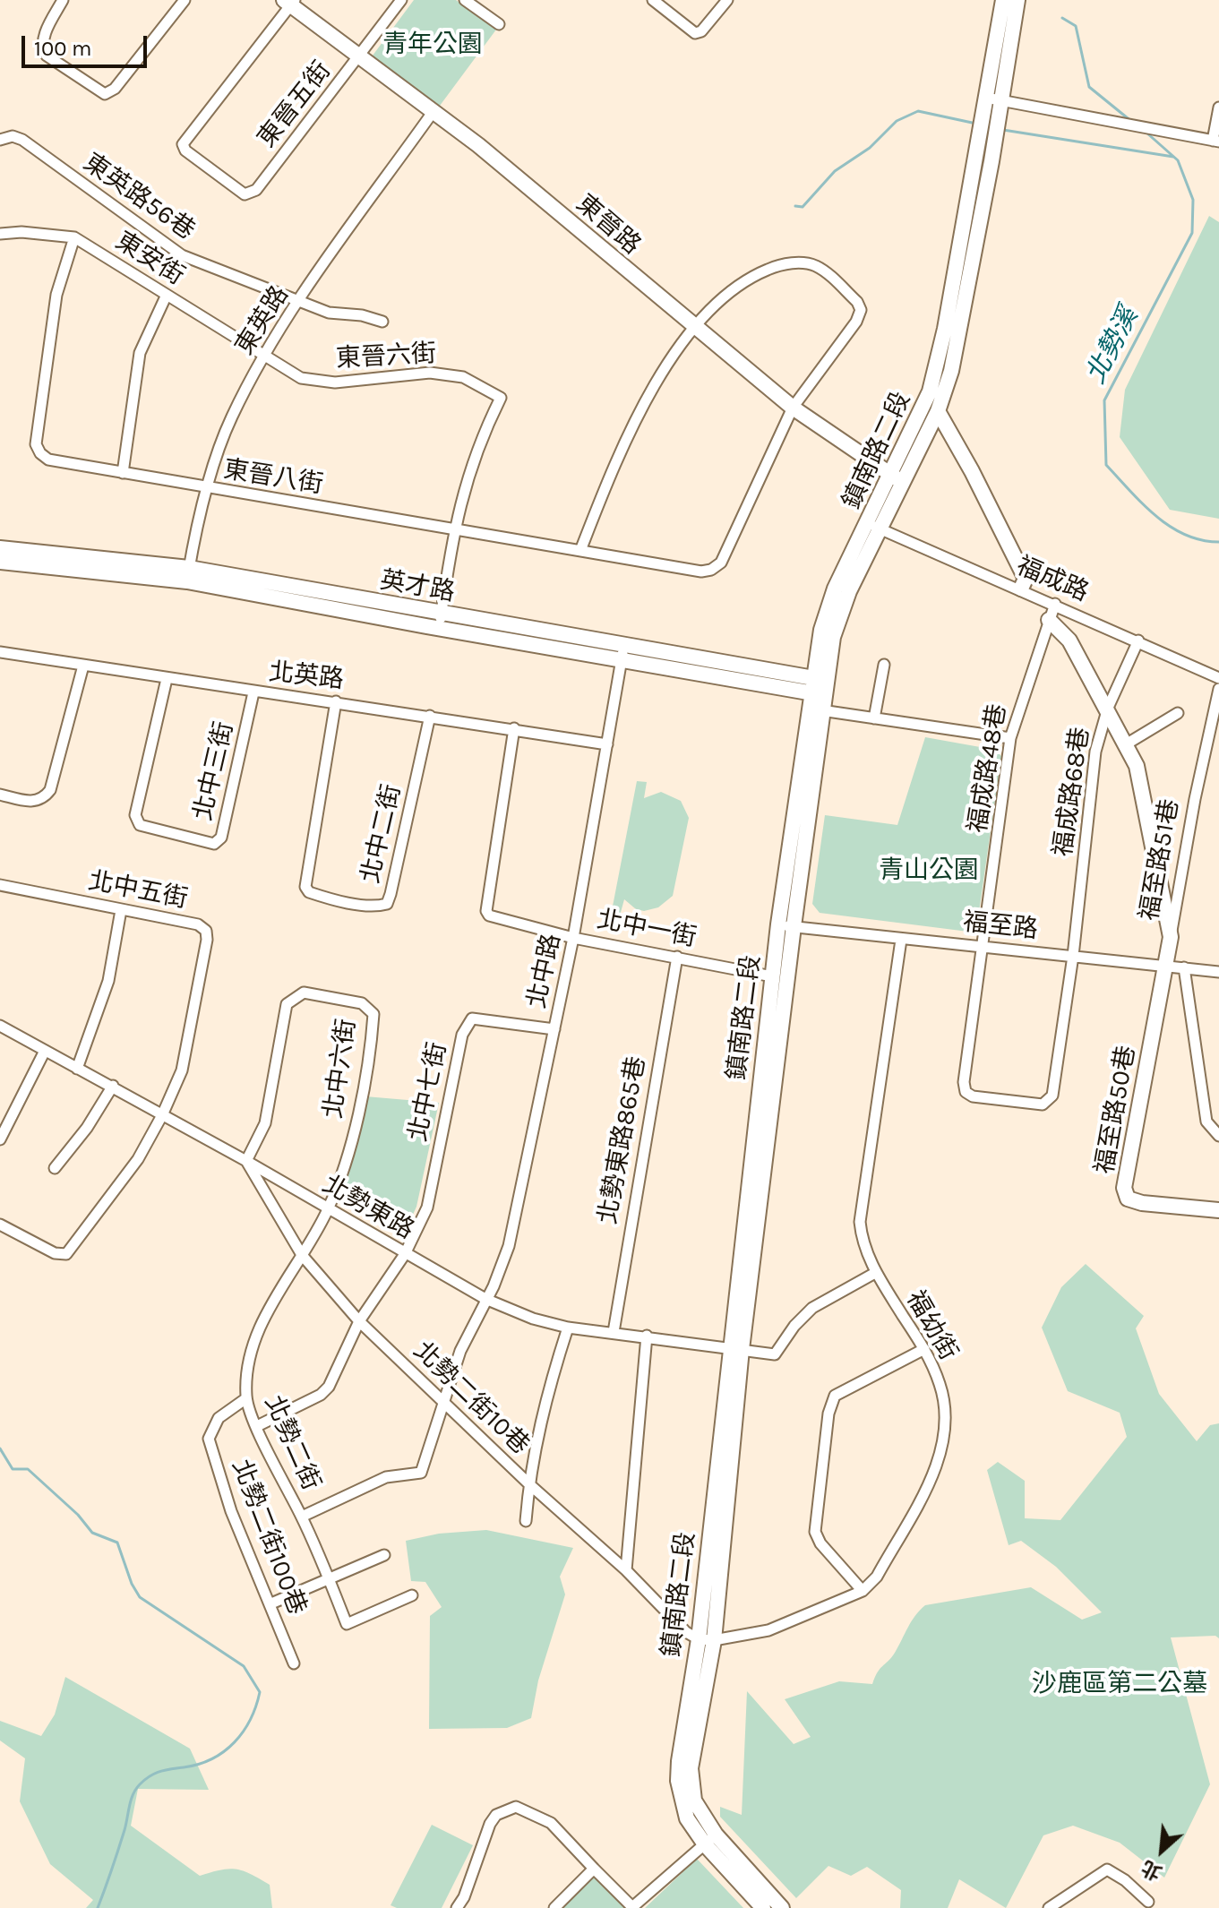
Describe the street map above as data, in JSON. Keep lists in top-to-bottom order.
{
  "streets": {
    "street": [
      "東晉五街",
      "東英路56巷",
      "東晉路",
      "東安街",
      "東英路",
      "東晉六街",
      "鎮南路二段",
      "東晉八街",
      "福成路",
      "英才路",
      "北英路",
      "福成路48巷",
      "北中三街",
      "福成路68巷",
      "北中二街",
      "福至路51巷",
      "北中五街",
      "福至路",
      "北中一街",
      "北中路",
      "北中六街",
      "北中七街",
      "福至路50巷",
      "北勢東路865巷",
      "北勢東路",
      "福幼街",
      "北勢二街10巷",
      "北勢二街",
      "北勢二街100巷"
    ]
  },
  "crossings": [
    ["東晉五街", "東晉路"],
    ["東英路56巷", "東英路"],
    ["東晉路", "東英路"],
    ["東晉路", "鎮南路二段"],
    ["東晉路", "東晉八街"],
    ["東安街", "東英路"],
    ["東安街", "東晉六街"],
    ["東安街", "東晉八街"],
    ["東英路", "東晉六街"],
    ["東英路", "東晉八街"],
    ["東英路", "英才路"],
    ["東晉六街", "東晉八街"],
    ["鎮南路二段", "福成路"],
    ["鎮南路二段", "英才路"],
    ["鎮南路二段", "福至路"],
    ["鎮南路二段", "北中一街"],
    ["鎮南路二段", "北勢東路"],
    ["鎮南路二段", "福幼街"],
    ["鎮南路二段", "北勢二街10巷"],
    ["福成路", "福成路48巷"],
    ["福成路", "福成路68巷"],
    ["英才路", "北中路"],
    ["北英路", "北中三街"],
    ["北英路", "北中二街"],
    ["北英路", "北中一街"],
    ["北英路", "北中路"],
    ["福成路48巷", "福成路68巷"],
    ["福成路48巷", "福至路51巷"],
    ["福成路48巷", "福至路"],
    ["福成路68巷", "福至路51巷"],
    ["福成路68巷", "福至路"],
    ["福至路51巷", "福至路50巷"],
    ["北中五街", "北勢東路"],
    ["福至路", "福至路50巷"],
    ["福至路", "福幼街"],
    ["北中一街", "北中路"],
    ["北中一街", "北勢東路865巷"],
    ["北中路", "北中七街"],
    ["北中路", "北勢東路"],
    ["北中路", "北勢二街10巷"],
    ["北中路", "北勢二街"],
    ["北中六街", "北勢東路"],
    ["北中六街", "北勢二街10巷"],
    ["北中六街", "北勢二街"],
    ["北中七街", "北勢東路"],
    ["北勢東路865巷", "北勢東路"],
    ["北勢東路", "福幼街"],
    ["北勢東路", "北勢二街10巷"],
    ["北勢東路", "北勢二街"],
    ["福幼街", "北勢二街10巷"],
    ["北勢二街10巷", "北勢二街"],
    ["北勢二街", "北勢二街100巷"]
  ],
  "water": ["北勢溪"],
  "parks": ["青年公園", "青山公園", "沙鹿區第二公墓"],
  "scale_bar": "100 m",
  "north": "bottom left"
}
